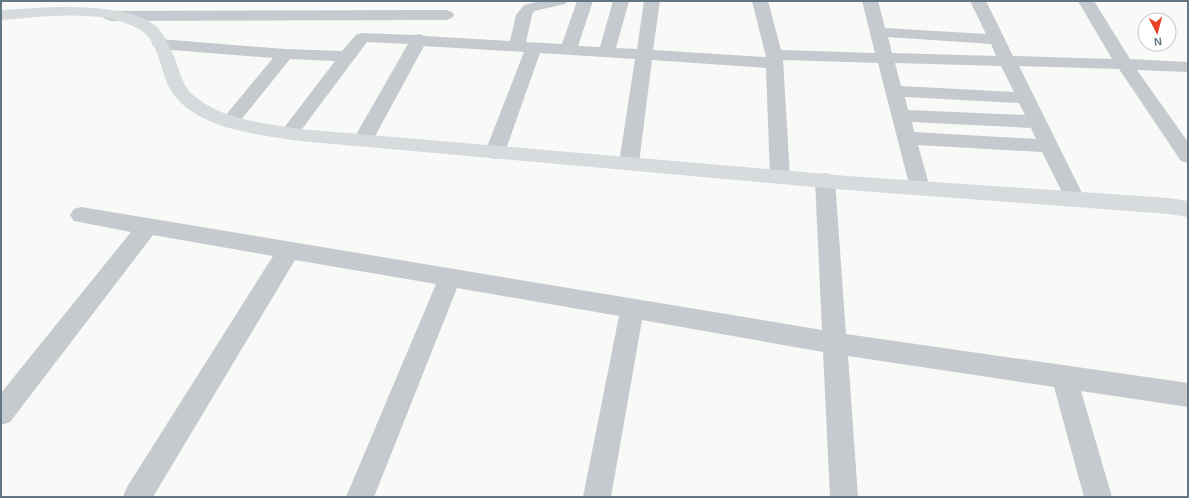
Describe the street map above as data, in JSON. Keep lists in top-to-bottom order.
{
  "north": "bottom"
}
